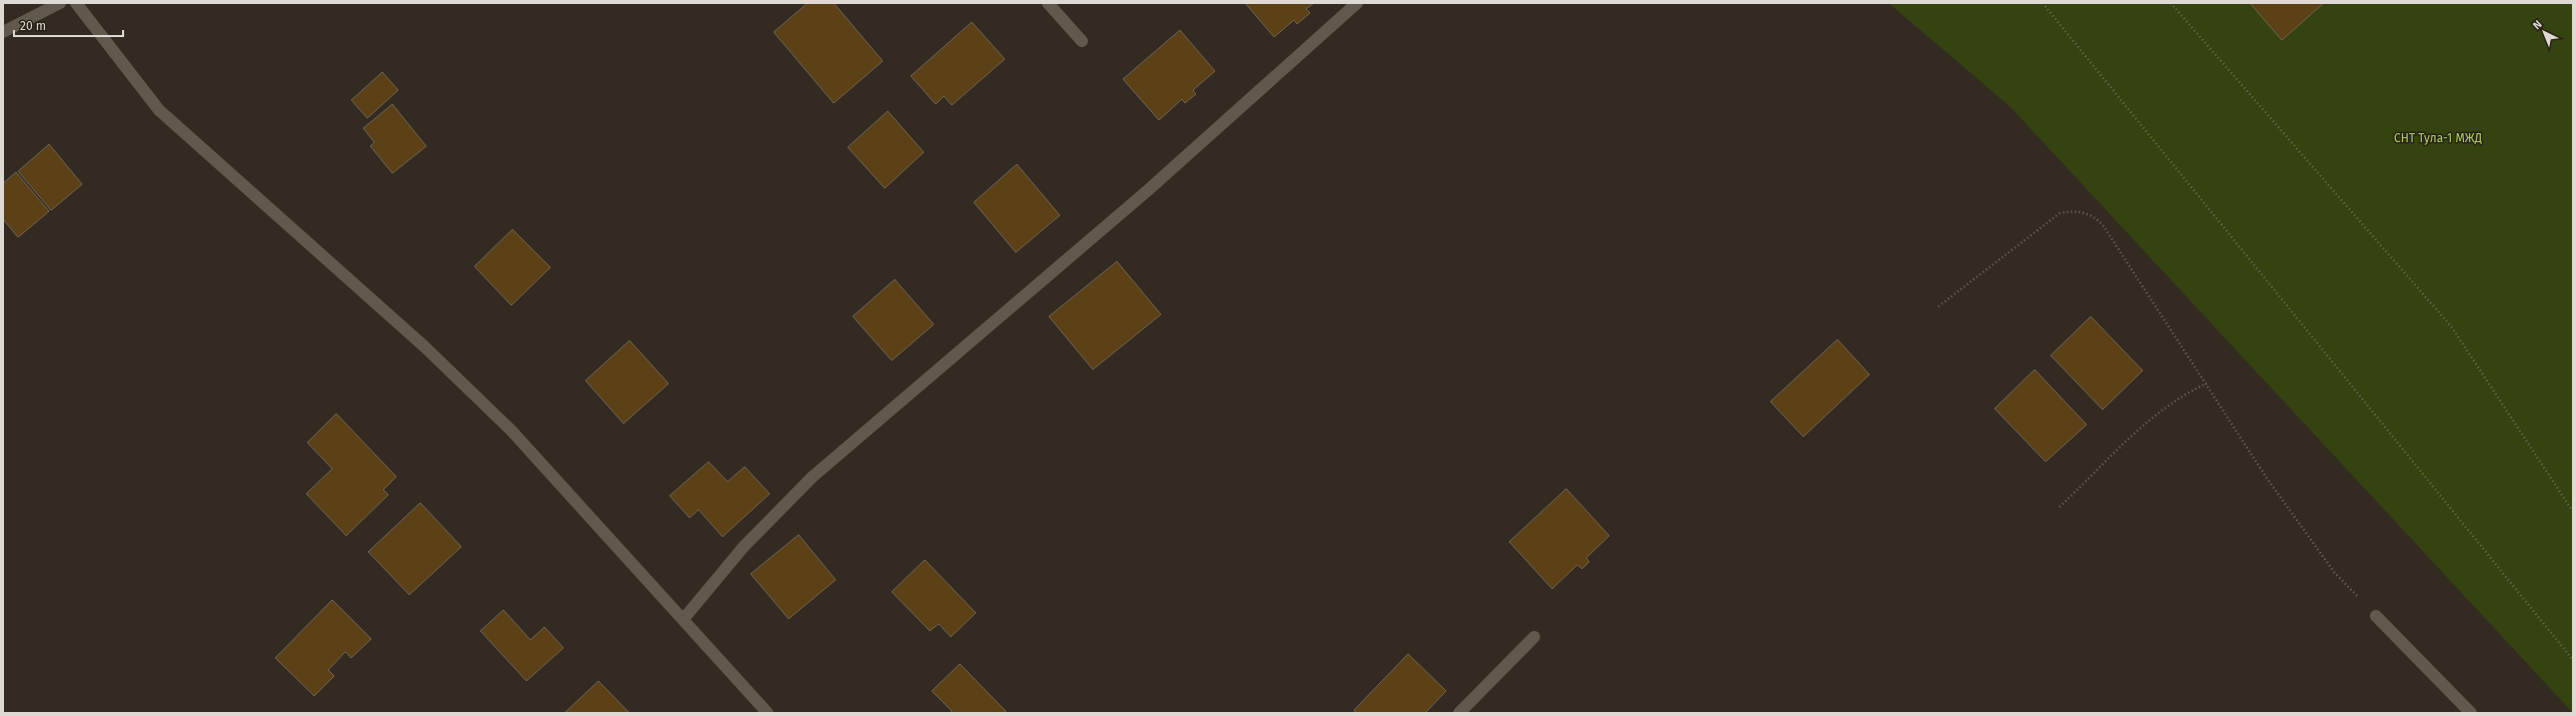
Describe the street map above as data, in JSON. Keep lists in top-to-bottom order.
{
  "parks": ["СНТ Тула-1 МЖД"],
  "scale_bar": "20 m",
  "north": "top left"
}
